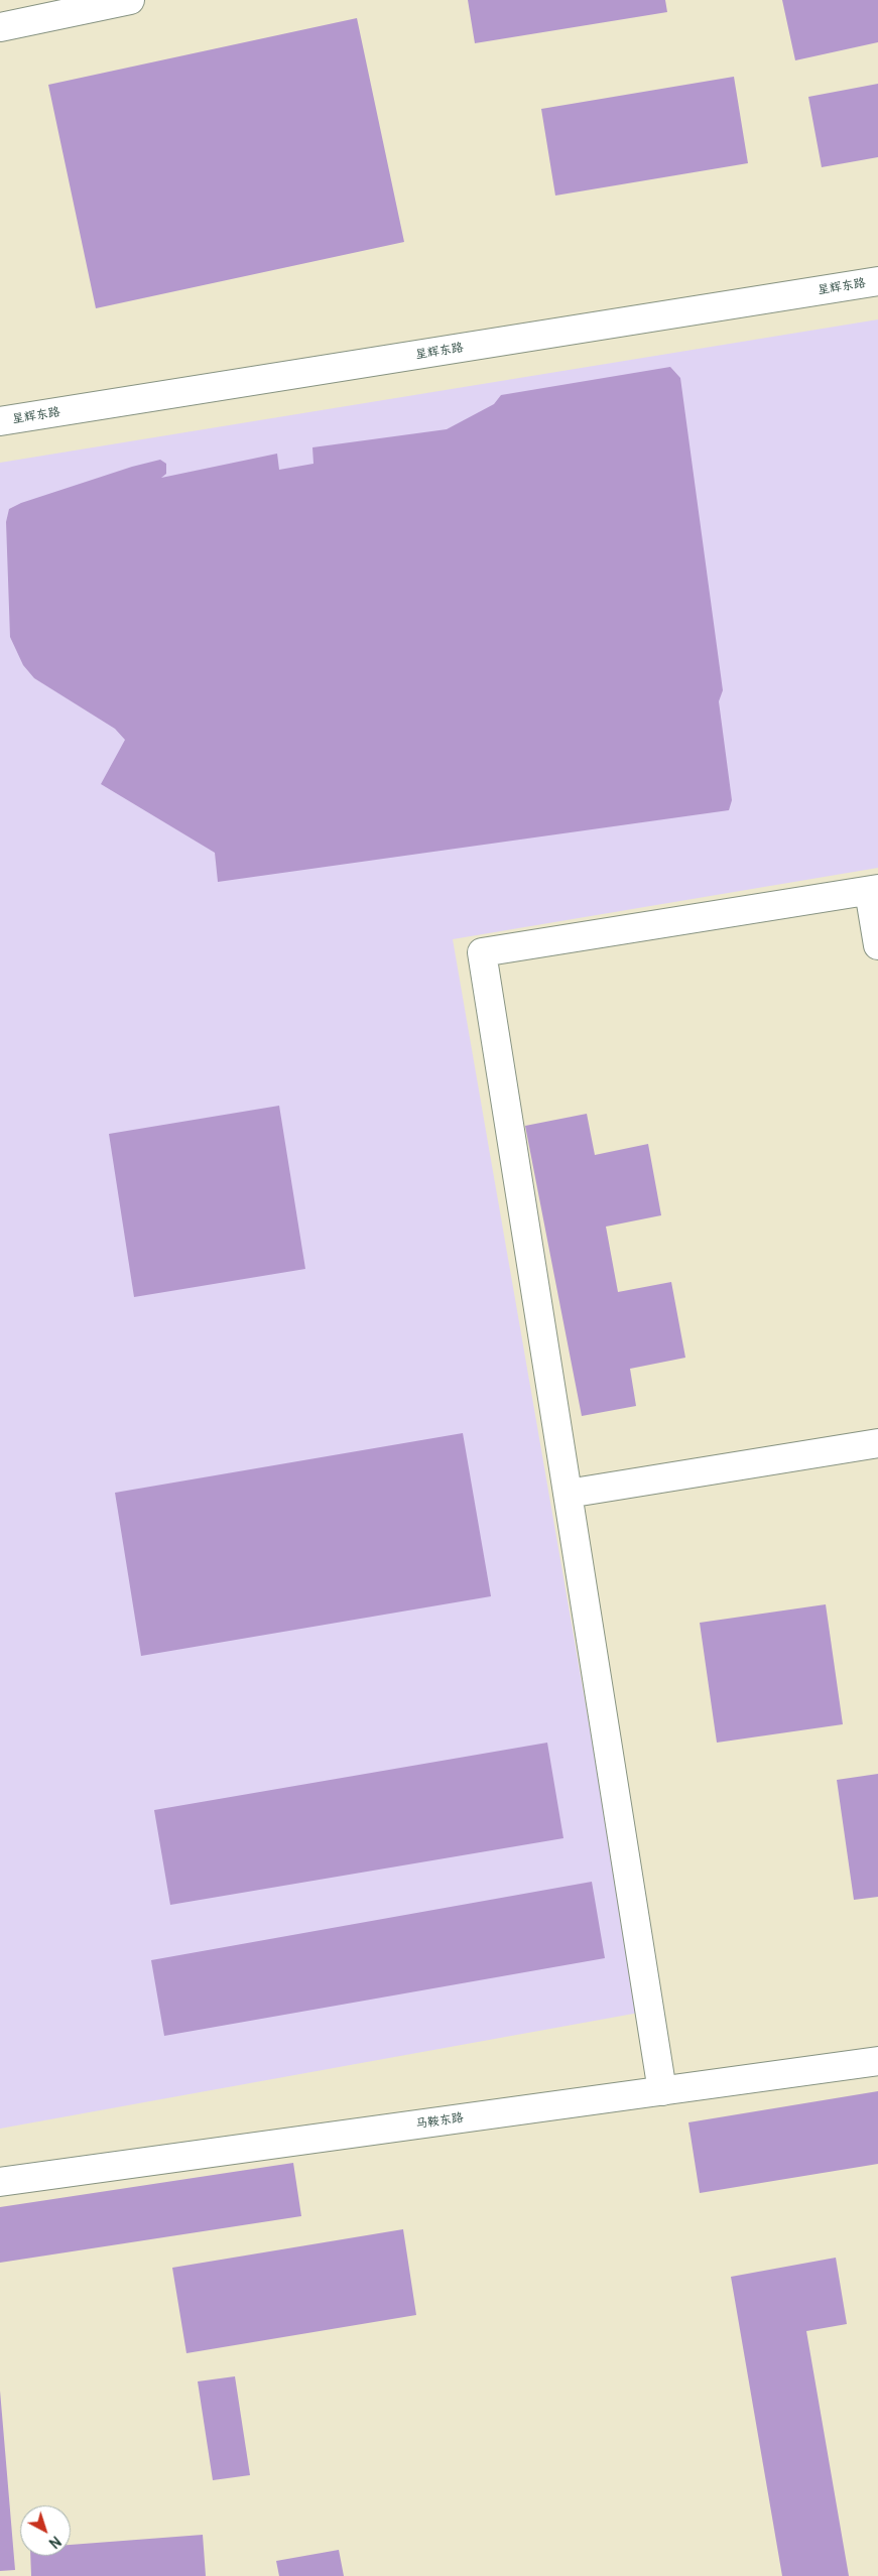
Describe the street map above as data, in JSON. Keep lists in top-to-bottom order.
{
  "streets": {
    "street": ["星辉东路", "马鞍东路"]
  },
  "north": "bottom right"
}
